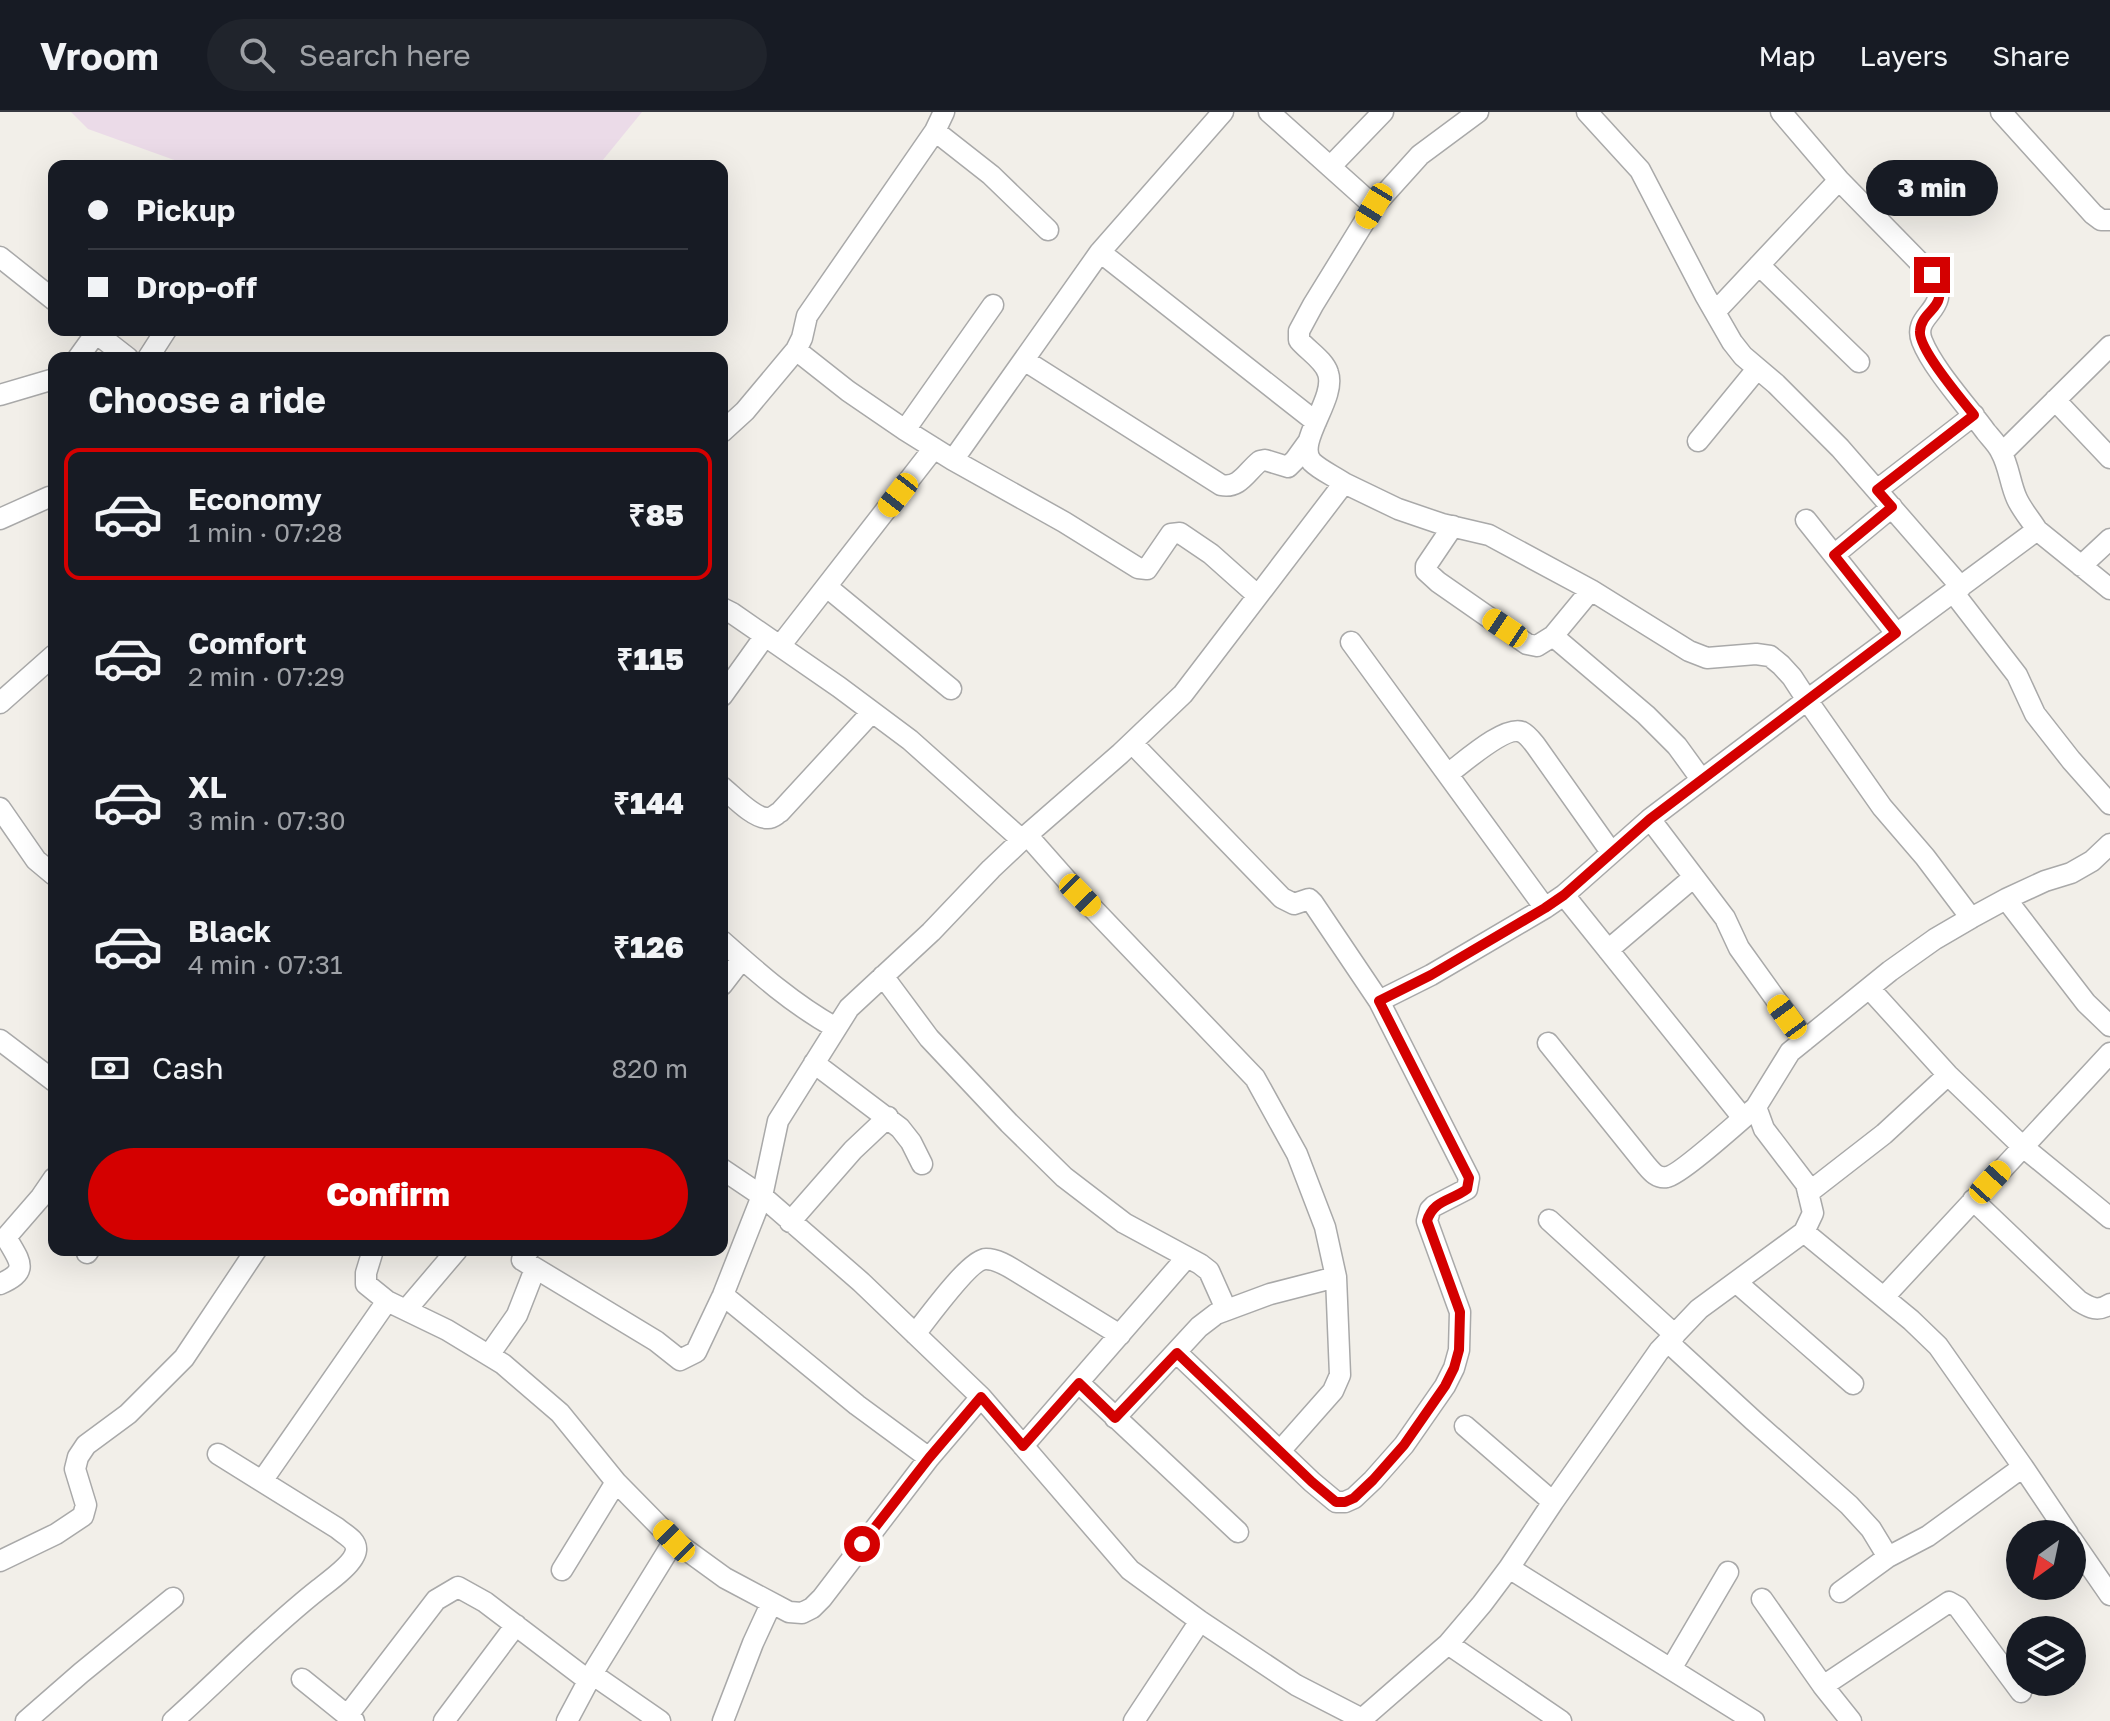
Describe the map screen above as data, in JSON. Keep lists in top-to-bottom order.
{
  "north": "bottom left",
  "page": {
    "header": "Vroom",
    "search": "Search here",
    "nav": ["Map", "Layers", "Share"],
    "bubble": "3 min",
    "banner": ["Pickup", "Drop-off"],
    "heading": "Choose a ride",
    "list": [
      {
        "name": "Economy",
        "note": "1 min · 07:28",
        "value": "₹85"
      },
      {
        "name": "Comfort",
        "note": "2 min · 07:29",
        "value": "₹115"
      },
      {
        "name": "XL",
        "note": "3 min · 07:30",
        "value": "₹144"
      },
      {
        "name": "Black",
        "note": "4 min · 07:31",
        "value": "₹126"
      }
    ],
    "pay": ["Cash", "820 m"],
    "buttons": "Confirm"
  }
}
